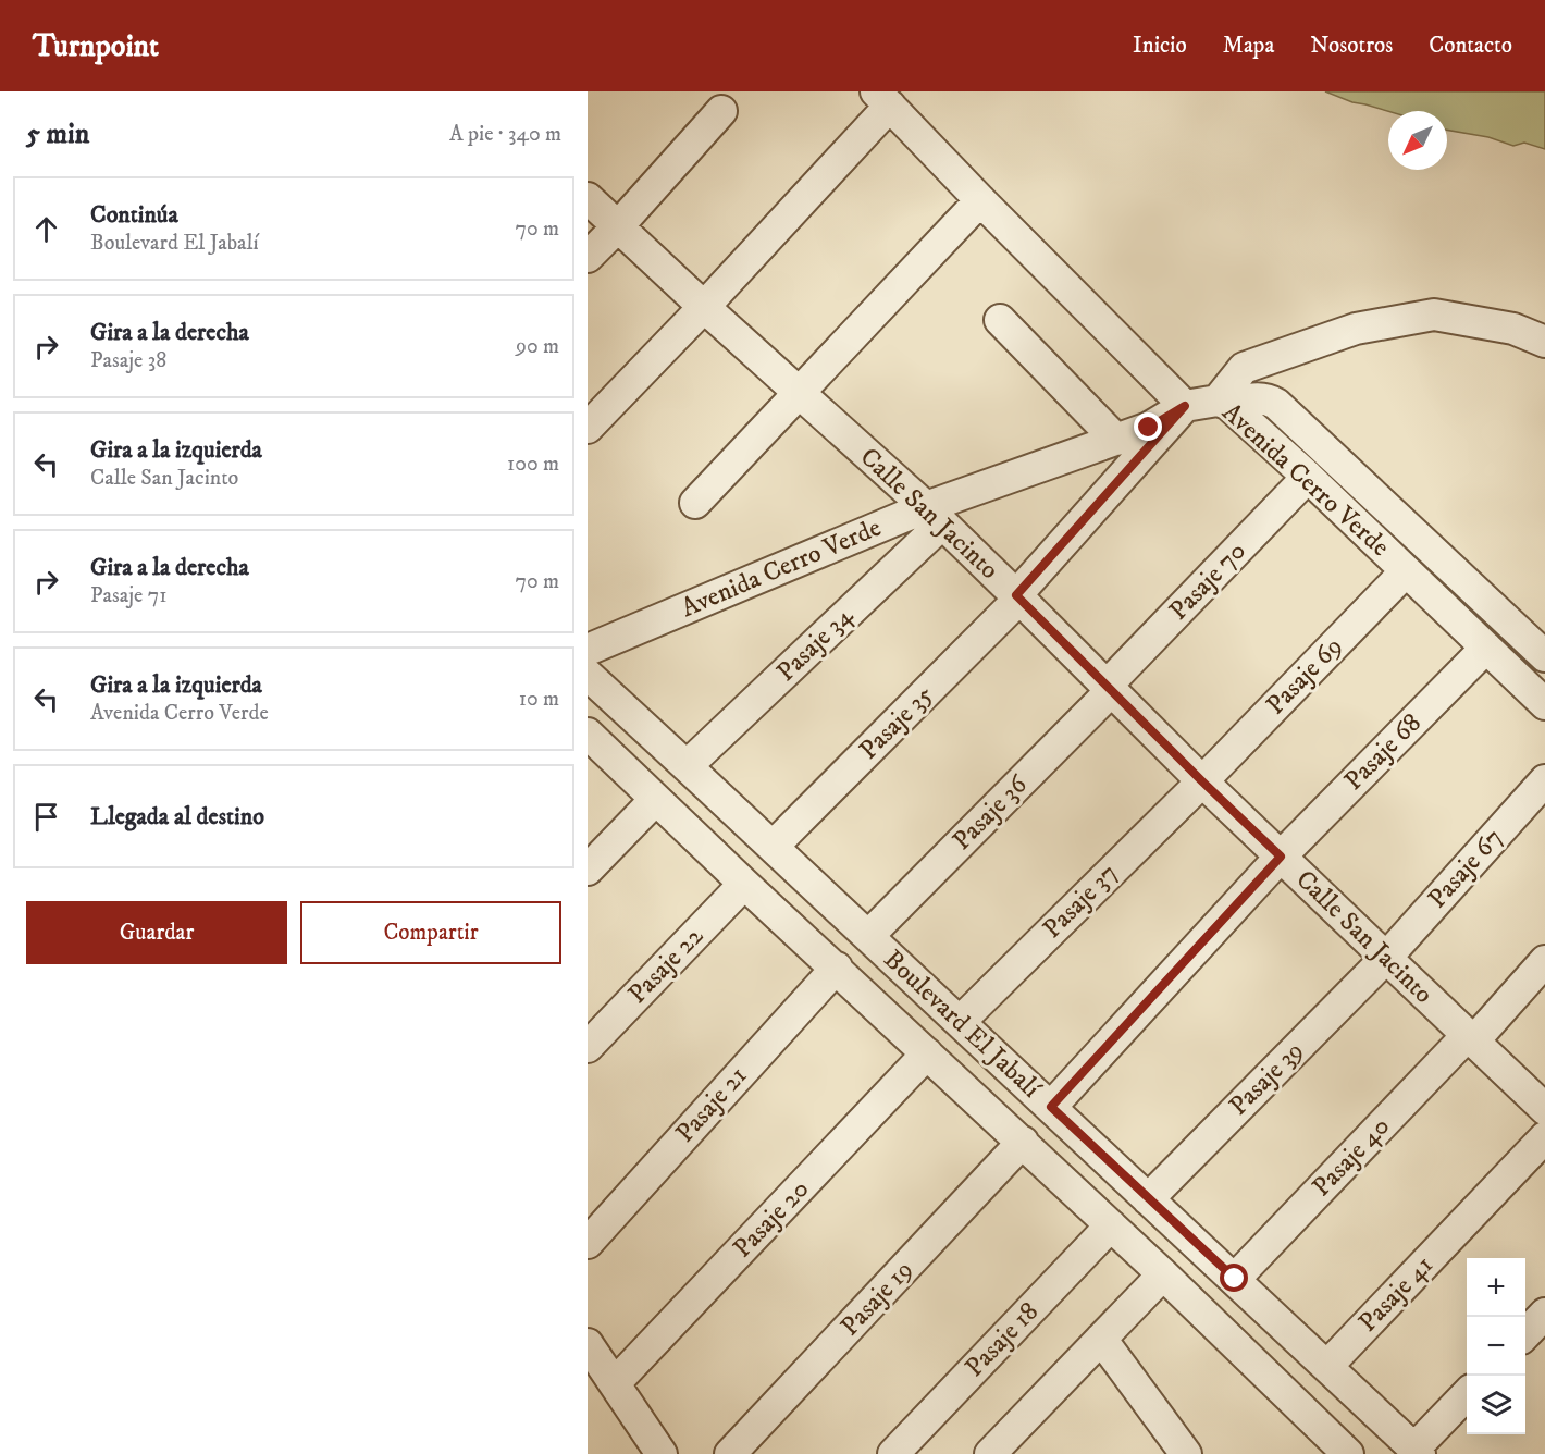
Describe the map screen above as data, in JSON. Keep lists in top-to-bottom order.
{
  "streets": {
    "street": [
      "Avenida Cerro Verde",
      "Calle San Jacinto",
      "Pasaje 70",
      "Pasaje 34",
      "Pasaje 69",
      "Pasaje 35",
      "Pasaje 68",
      "Pasaje 36",
      "Pasaje 67",
      "Pasaje 37",
      "Pasaje 22",
      "Boulevard El Jabalí",
      "Pasaje 39",
      "Pasaje 21",
      "Pasaje 40",
      "Pasaje 20",
      "Pasaje 41",
      "Pasaje 19",
      "Pasaje 18"
    ]
  },
  "crossings": [
    ["Avenida Cerro Verde", "Calle San Jacinto"],
    ["Avenida Cerro Verde", "Pasaje 70"],
    ["Avenida Cerro Verde", "Pasaje 34"],
    ["Avenida Cerro Verde", "Pasaje 69"],
    ["Avenida Cerro Verde", "Pasaje 35"],
    ["Avenida Cerro Verde", "Pasaje 68"],
    ["Calle San Jacinto", "Pasaje 70"],
    ["Calle San Jacinto", "Pasaje 34"],
    ["Calle San Jacinto", "Pasaje 69"],
    ["Calle San Jacinto", "Pasaje 35"],
    ["Calle San Jacinto", "Pasaje 68"],
    ["Calle San Jacinto", "Pasaje 36"],
    ["Calle San Jacinto", "Pasaje 67"],
    ["Calle San Jacinto", "Pasaje 37"],
    ["Calle San Jacinto", "Pasaje 39"],
    ["Calle San Jacinto", "Pasaje 40"],
    ["Pasaje 70", "Pasaje 36"],
    ["Pasaje 34", "Boulevard El Jabalí"],
    ["Pasaje 69", "Pasaje 37"],
    ["Pasaje 35", "Boulevard El Jabalí"],
    ["Pasaje 68", "Boulevard El Jabalí"],
    ["Pasaje 36", "Boulevard El Jabalí"],
    ["Pasaje 67", "Pasaje 39"],
    ["Pasaje 37", "Boulevard El Jabalí"],
    ["Pasaje 22", "Boulevard El Jabalí"],
    ["Boulevard El Jabalí", "Pasaje 39"],
    ["Boulevard El Jabalí", "Pasaje 21"],
    ["Boulevard El Jabalí", "Pasaje 40"],
    ["Boulevard El Jabalí", "Pasaje 20"],
    ["Boulevard El Jabalí", "Pasaje 41"],
    ["Boulevard El Jabalí", "Pasaje 19"],
    ["Boulevard El Jabalí", "Pasaje 18"]
  ],
  "north": "bottom left",
  "page": {
    "header": "Turnpoint",
    "nav": [
      "Inicio",
      "Mapa",
      "Nosotros",
      "Contacto"
    ],
    "heading": ["5 min", "A pie · 340 m"],
    "list": [
      ["Continúa", "Boulevard El Jabalí", "70 m"],
      ["Gira a la derecha", "Pasaje 38", "90 m"],
      ["Gira a la izquierda", "Calle San Jacinto", "100 m"],
      ["Gira a la derecha", "Pasaje 71", "70 m"],
      ["Gira a la izquierda", "Avenida Cerro Verde", "10 m"],
      "Llegada al destino"
    ],
    "buttons": ["Guardar", "Compartir"],
    "map_buttons": ["+", "−"]
  }
}
